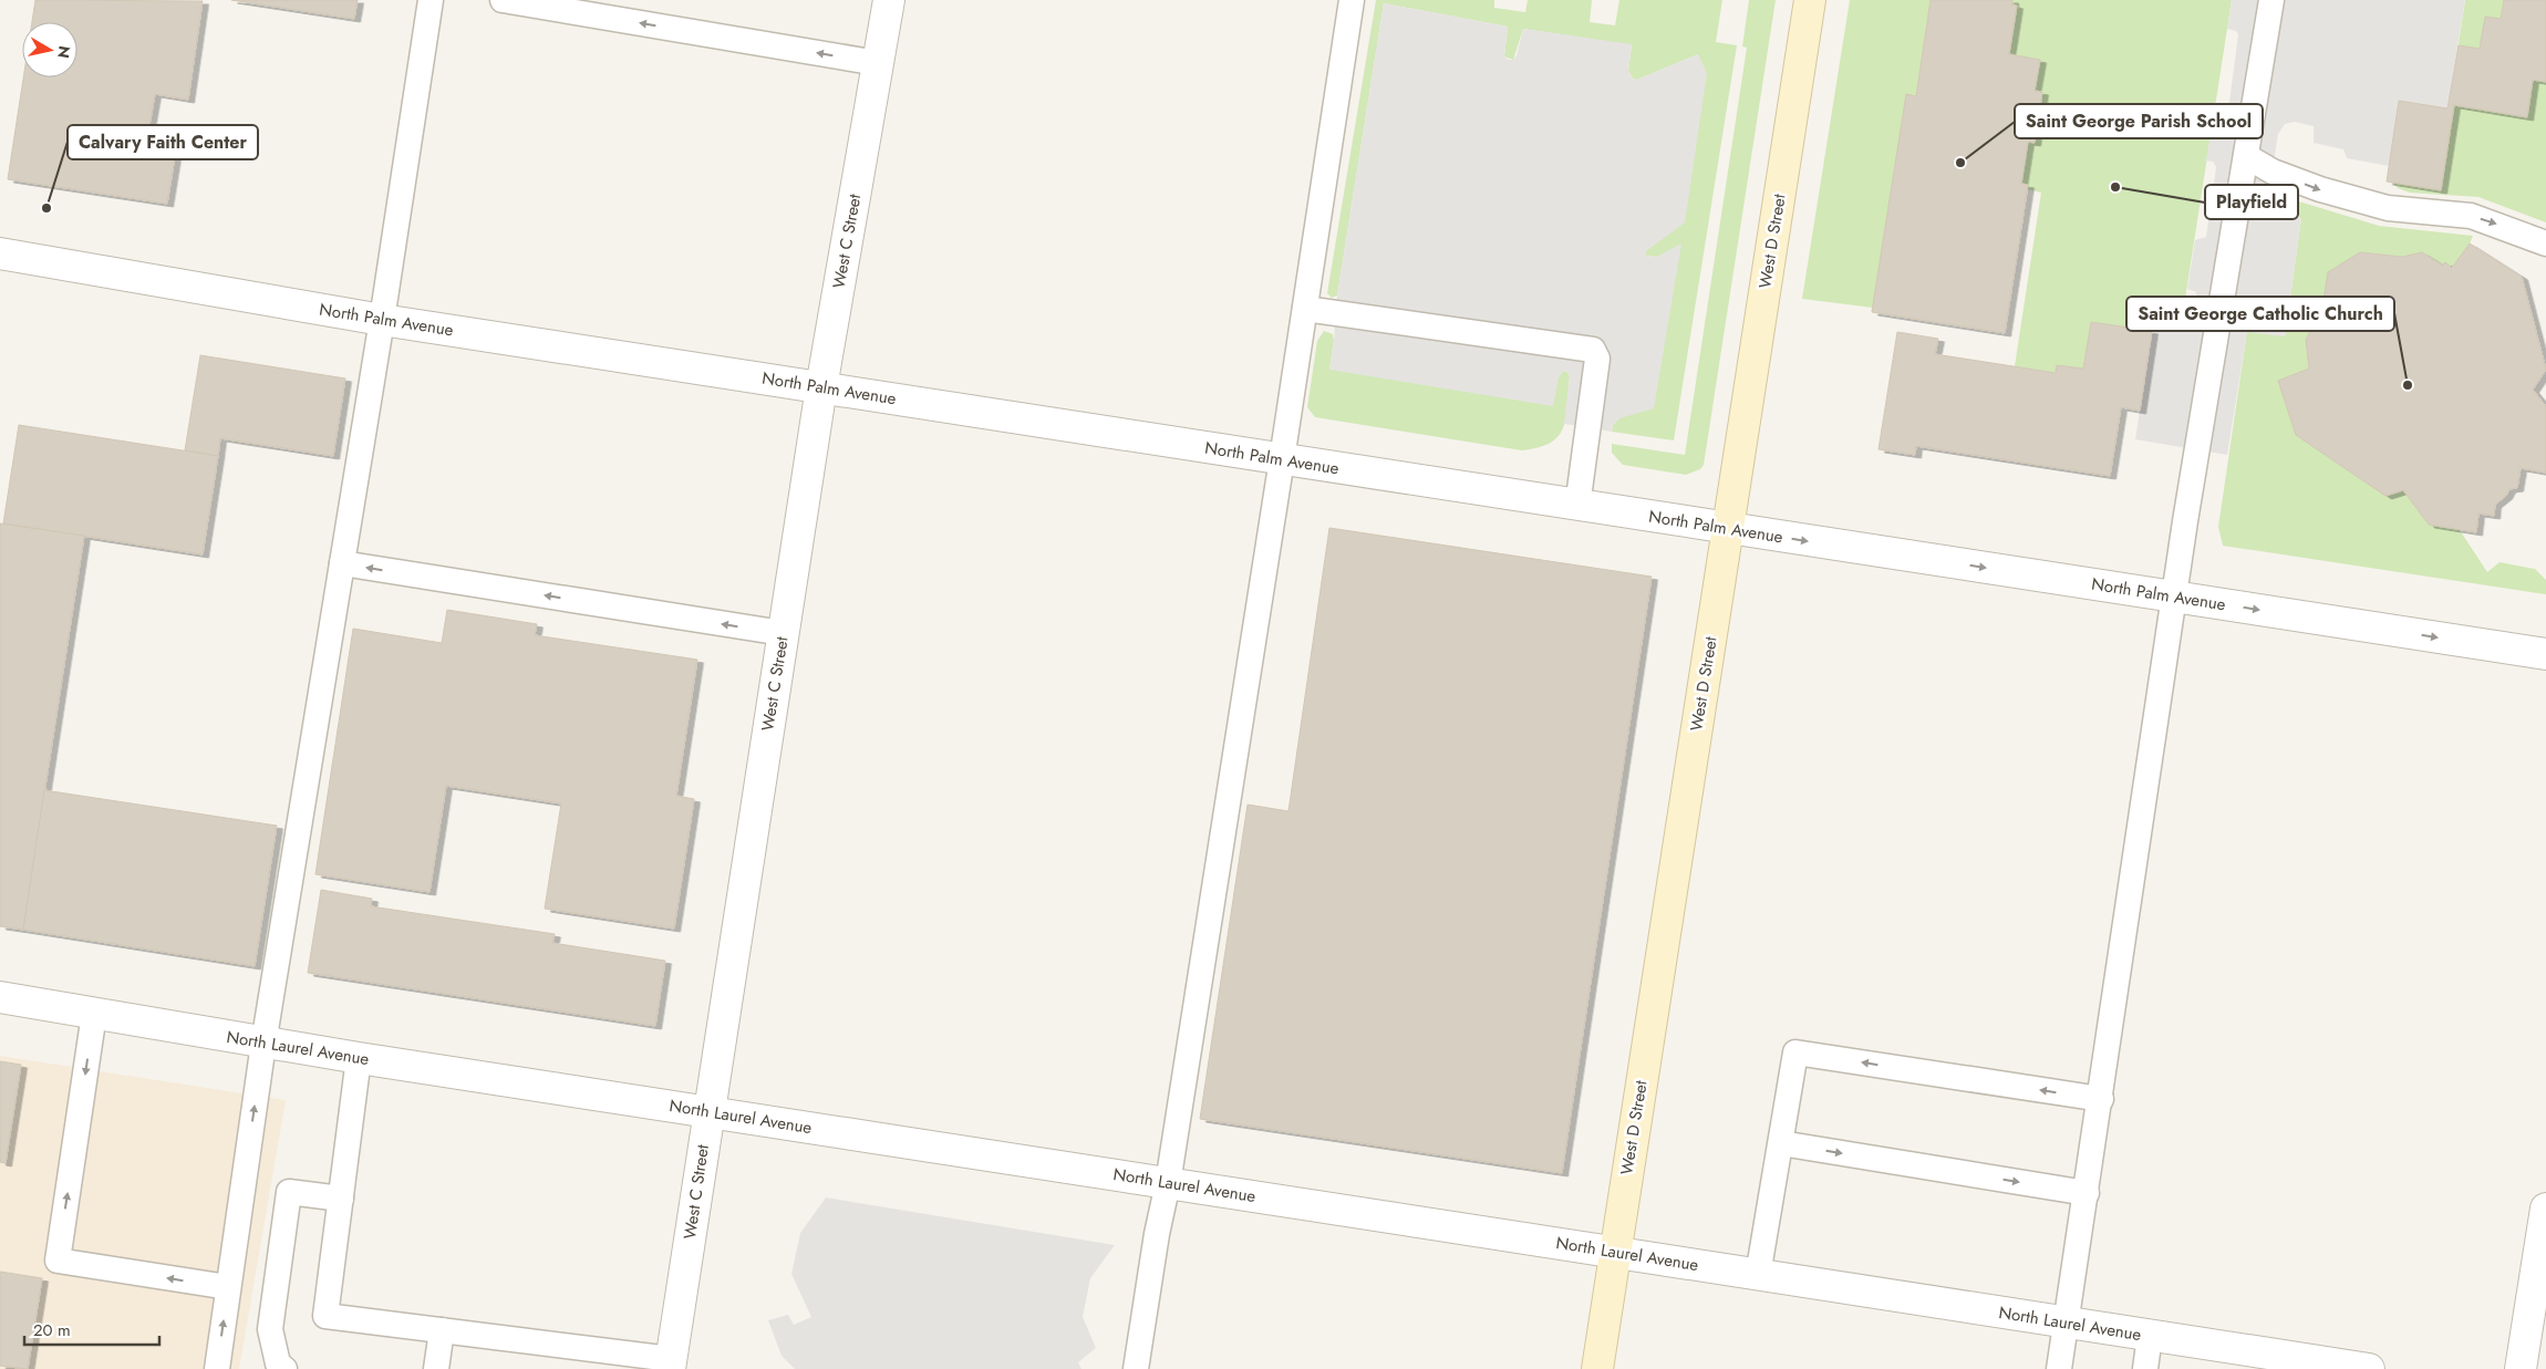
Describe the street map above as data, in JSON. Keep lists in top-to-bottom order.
{
  "streets": {
    "main road": ["West D Street"],
    "street": ["West C Street", "North Palm Avenue", "North Laurel Avenue"]
  },
  "crossings": [
    ["West C Street", "North Palm Avenue"],
    ["West C Street", "North Laurel Avenue"],
    ["West D Street", "North Palm Avenue"],
    ["West D Street", "North Laurel Avenue"]
  ],
  "places": [
    "Saint George Parish School",
    "Playfield",
    "Calvary Faith Center",
    "Saint George Catholic Church"
  ],
  "scale_bar": "20 m",
  "north": "right"
}
